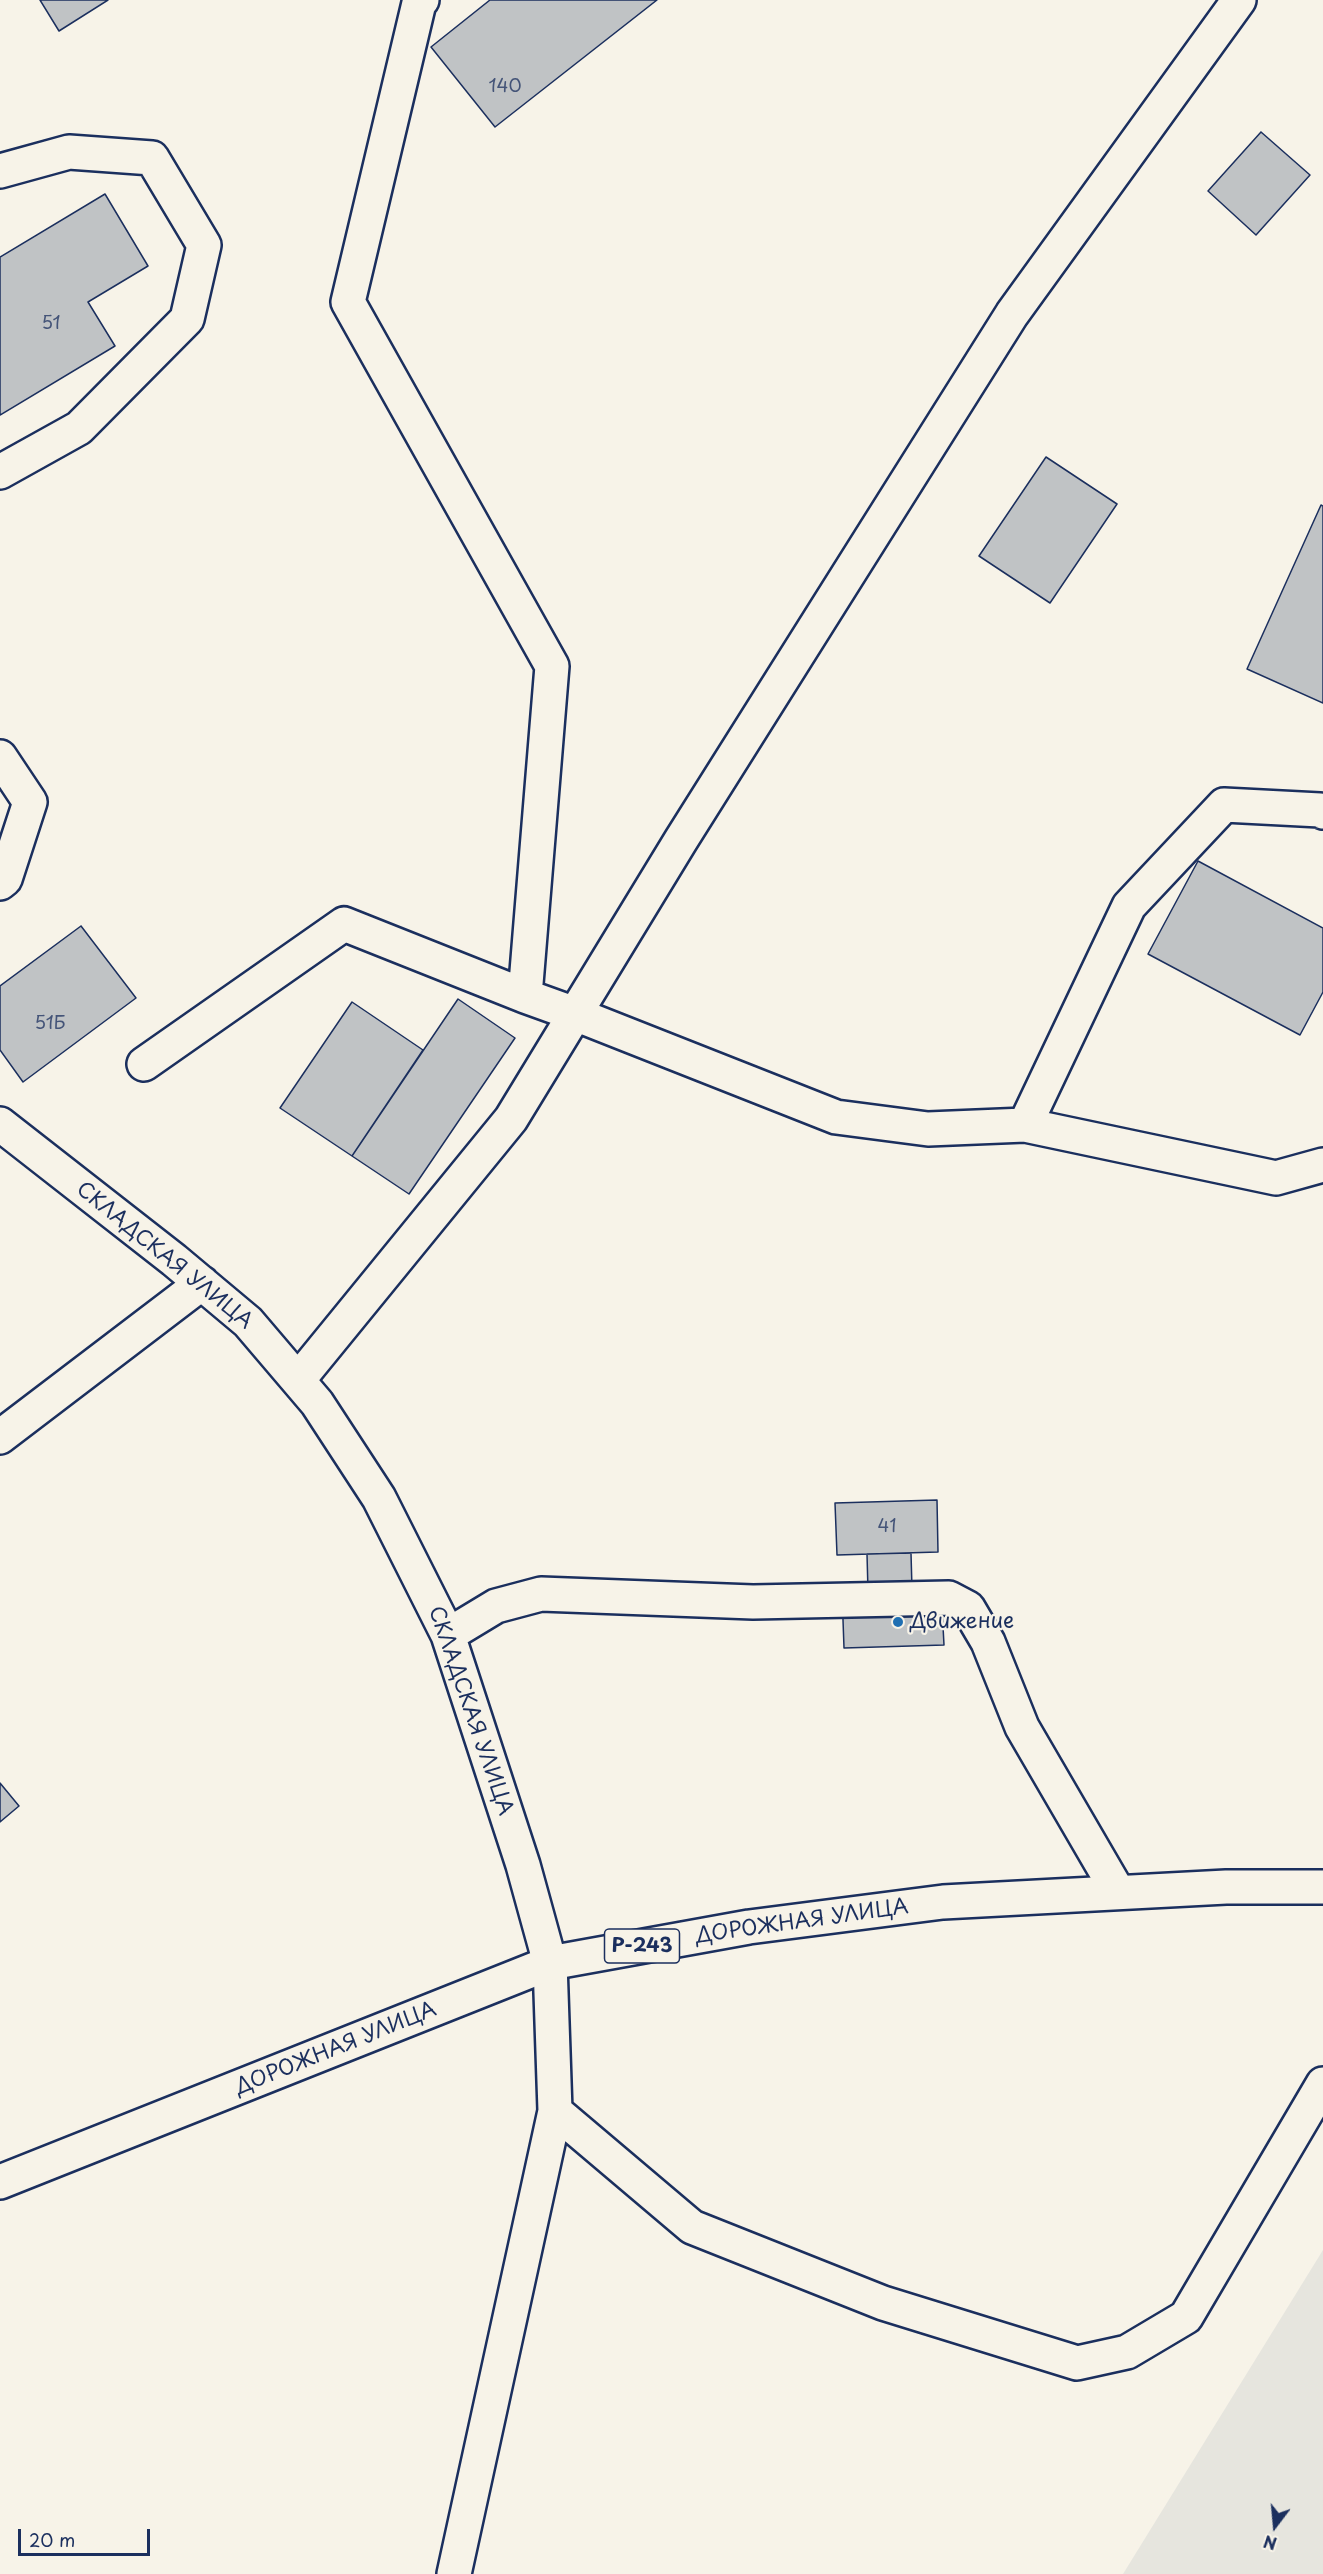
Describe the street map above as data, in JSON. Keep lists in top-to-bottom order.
{
  "streets": {
    "main road": ["СКЛАДСКАЯ УЛИЦА", "ДОРОЖНАЯ УЛИЦА", "Р-243"]
  },
  "crossings": [
    ["СКЛАДСКАЯ УЛИЦА", "ДОРОЖНАЯ УЛИЦА"]
  ],
  "places": ["Движение"],
  "house_numbers": [
    "140",
    "51",
    "51Б",
    "41"
  ],
  "scale_bar": "20 m",
  "north": "bottom"
}
